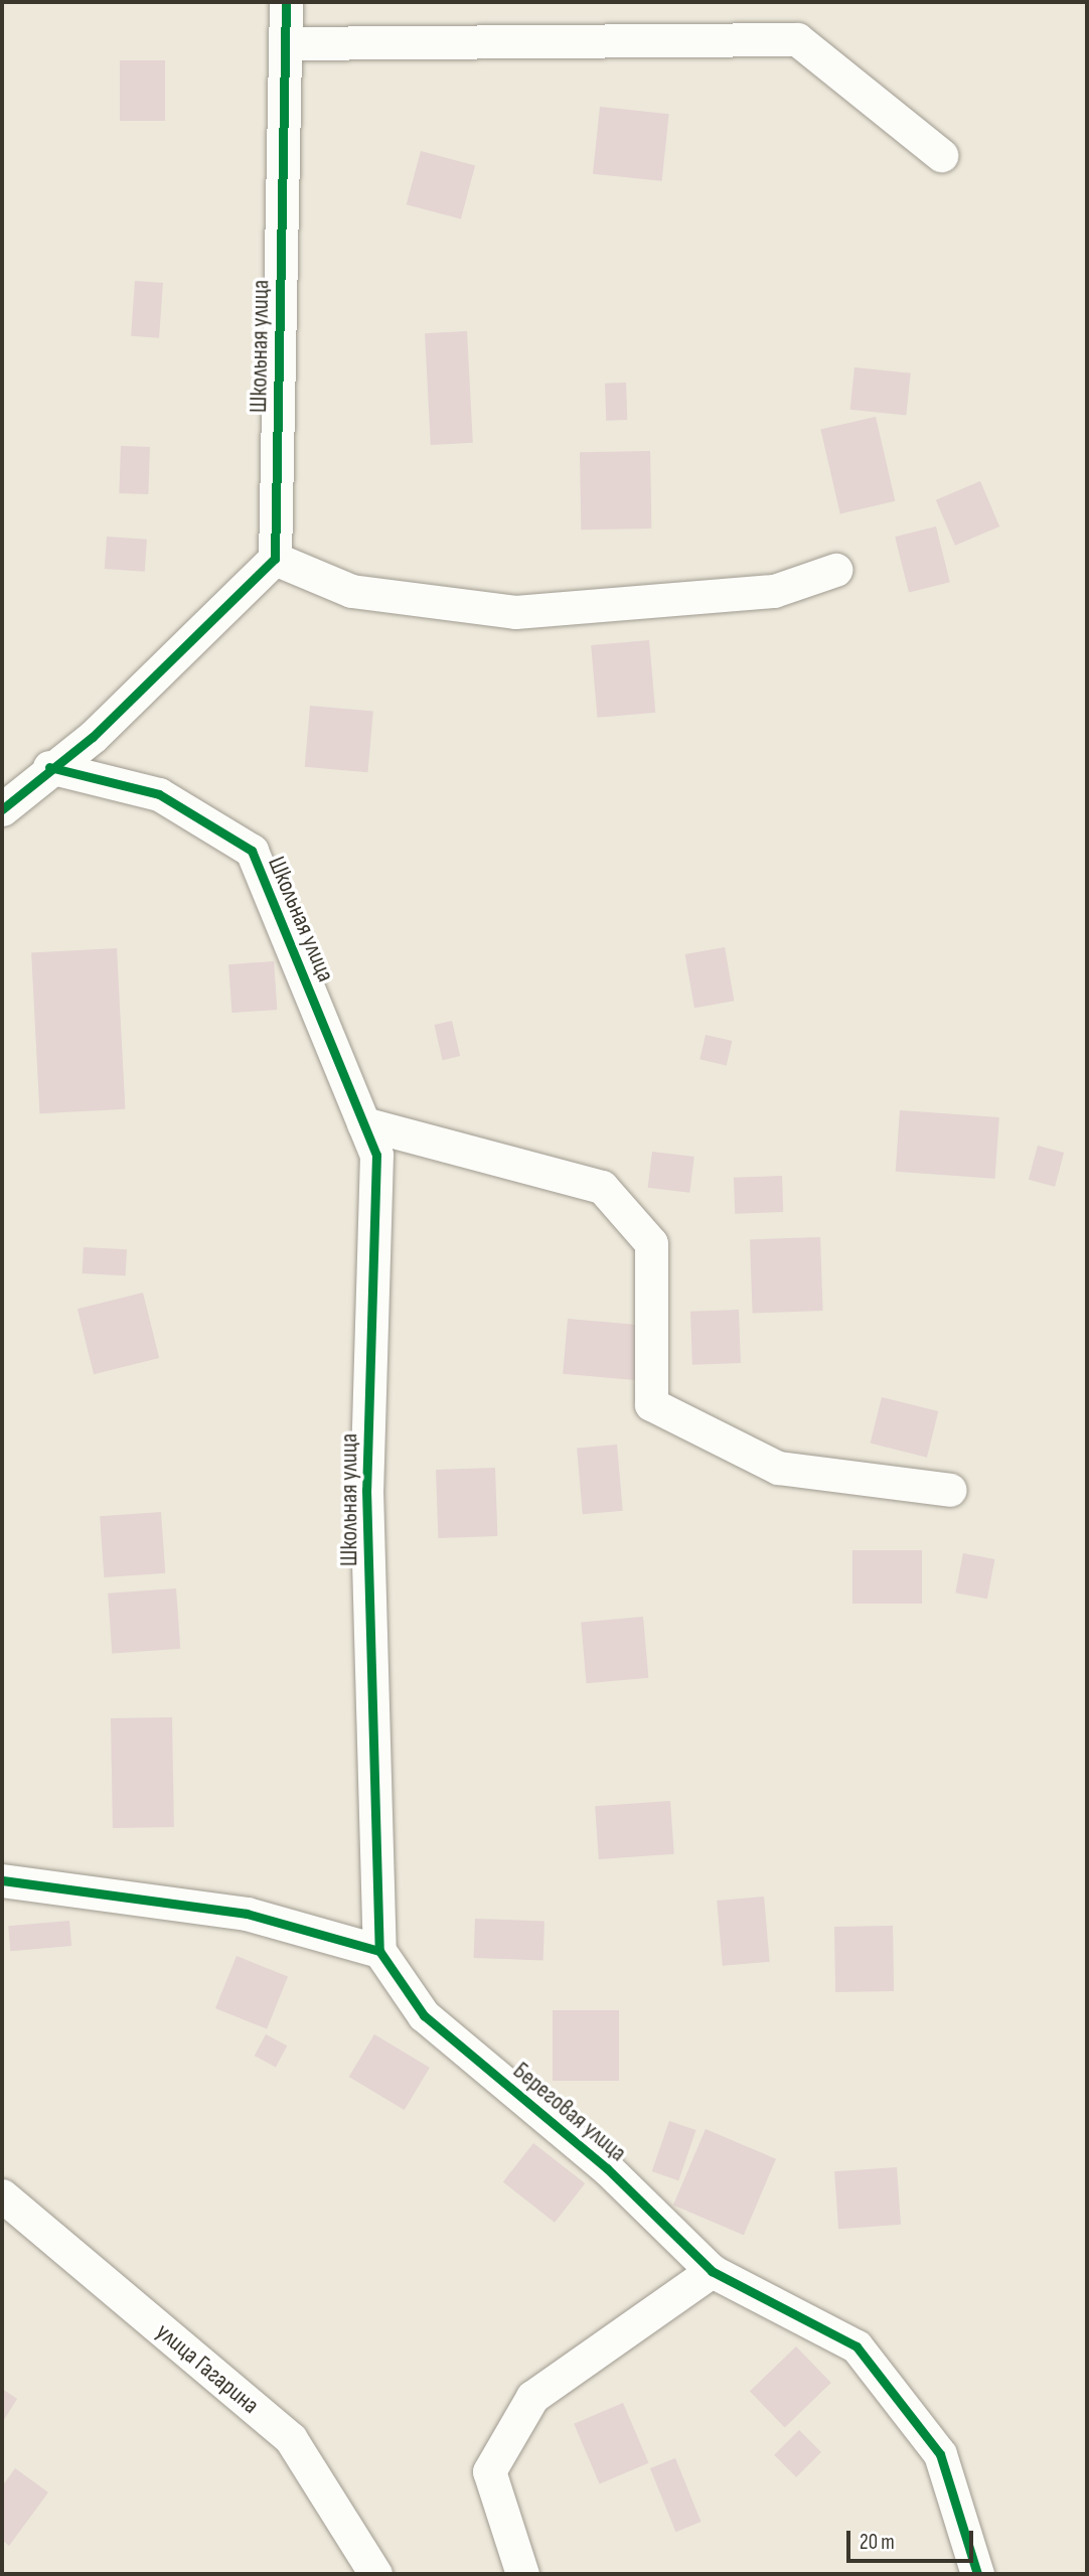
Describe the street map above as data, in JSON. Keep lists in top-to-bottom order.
{
  "streets": {
    "street": ["Школьная улица", "Береговая улица", "улица Гагарина"]
  },
  "crossings": [
    ["Школьная улица", "Береговая улица"]
  ],
  "scale_bar": "20 m"
}
